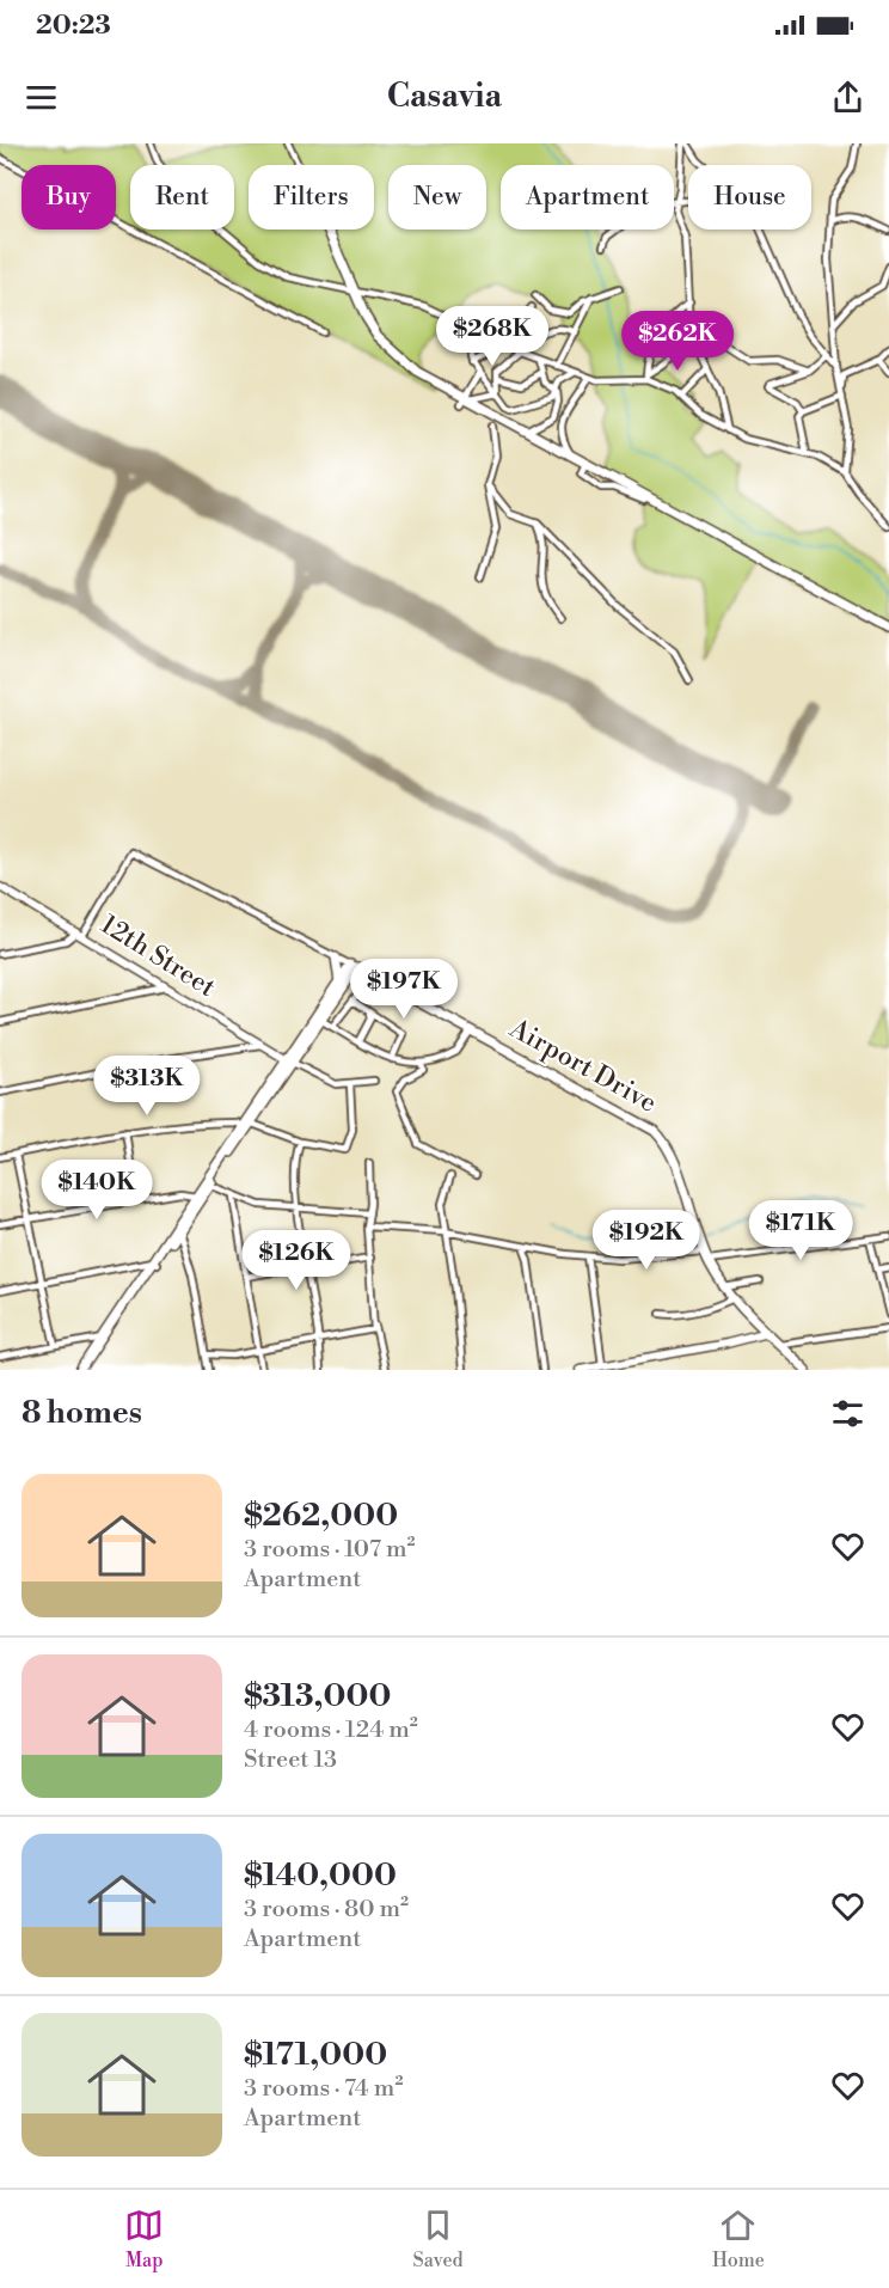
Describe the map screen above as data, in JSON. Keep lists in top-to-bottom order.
{
  "streets": {
    "main road": ["Airport Drive"],
    "street": ["12th Street"]
  },
  "page": {
    "status": "20:23",
    "header": "Casavia",
    "chip": [
      "Buy",
      "Rent",
      "Filters",
      "New",
      "Apartment",
      "House"
    ],
    "price": [
      "$268K",
      "$262K",
      "$197K",
      "$313K",
      "$140K",
      "$171K",
      "$192K",
      "$126K"
    ],
    "heading": "8 homes",
    "list": [
      {
        "name": "$262,000",
        "note": "3 rooms · 107 m² · Apartment"
      },
      {
        "name": "$313,000",
        "note": "4 rooms · 124 m² · Street 13"
      },
      {
        "name": "$140,000",
        "note": "3 rooms · 80 m² · Apartment"
      },
      {
        "name": "$171,000",
        "note": "3 rooms · 74 m² · Apartment"
      }
    ],
    "tabs": ["Map", "Saved", "Home"]
  }
}
